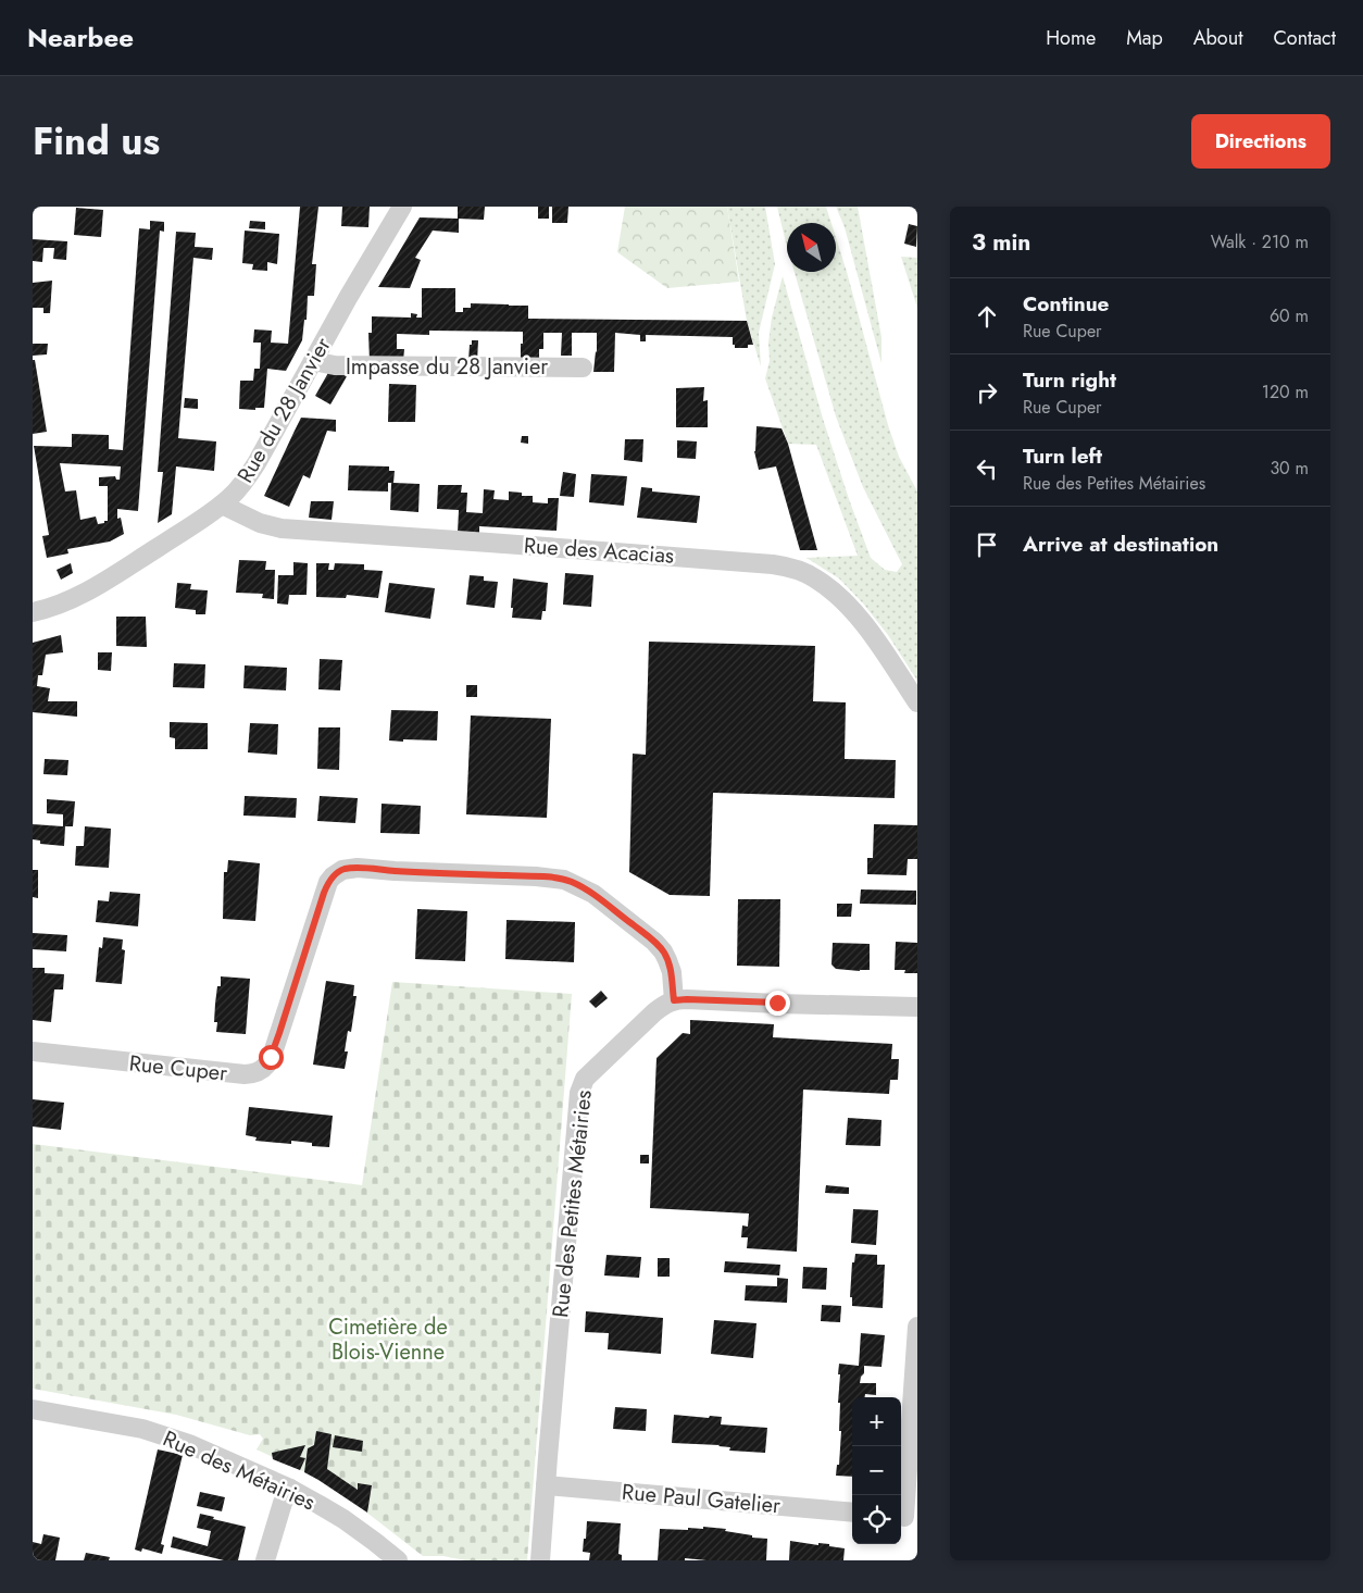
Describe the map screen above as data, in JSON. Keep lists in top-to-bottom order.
{
  "streets": {
    "street": [
      "Impasse du 28 Janvier",
      "Rue du 28 Janvier",
      "Rue des Acacias",
      "Rue Cuper",
      "Rue des Petites Métairies",
      "Rue des Métairies",
      "Rue Paul Gatelier"
    ]
  },
  "crossings": [
    ["Impasse du 28 Janvier", "Rue du 28 Janvier"],
    ["Rue du 28 Janvier", "Rue des Acacias"],
    ["Rue Cuper", "Rue des Petites Métairies"],
    ["Rue des Petites Métairies", "Rue Paul Gatelier"]
  ],
  "parks": ["Cimetière de Blois-Vienne"],
  "north": "top left",
  "page": {
    "header": "Nearbee",
    "nav": [
      "Home",
      "Map",
      "About",
      "Contact"
    ],
    "title": "Find us",
    "buttons": "Directions",
    "heading": ["3 min", "Walk · 210 m"],
    "list": [
      ["Continue", "Rue Cuper", "60 m"],
      ["Turn right", "Rue Cuper", "120 m"],
      ["Turn left", "Rue des Petites Métairies", "30 m"],
      "Arrive at destination"
    ],
    "map_buttons": ["+", "−"]
  }
}
